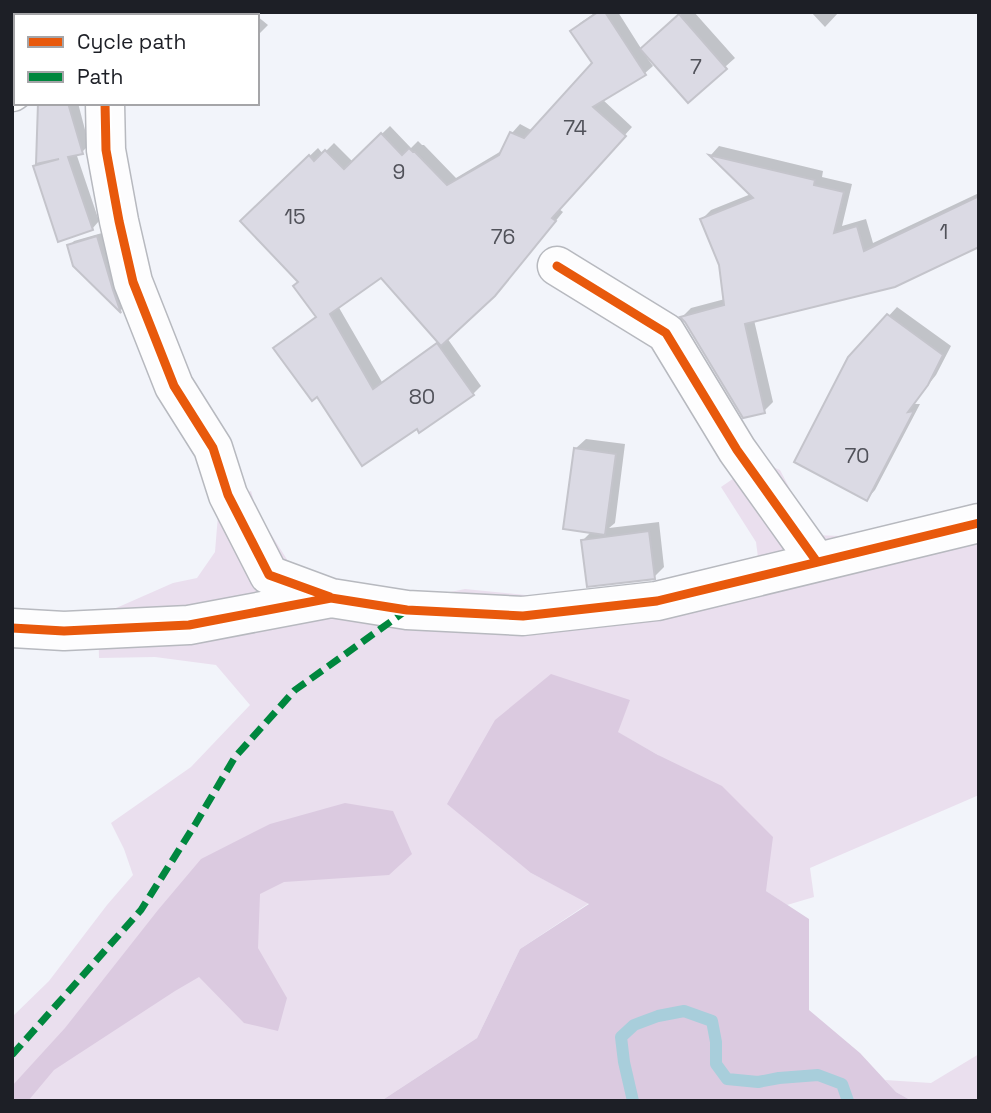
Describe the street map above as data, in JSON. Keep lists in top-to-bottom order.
{
  "house_numbers": [
    "7",
    "74",
    "9",
    "15",
    "1",
    "76",
    "80",
    "70"
  ],
  "legend": ["Cycle path", "Path"]
}
